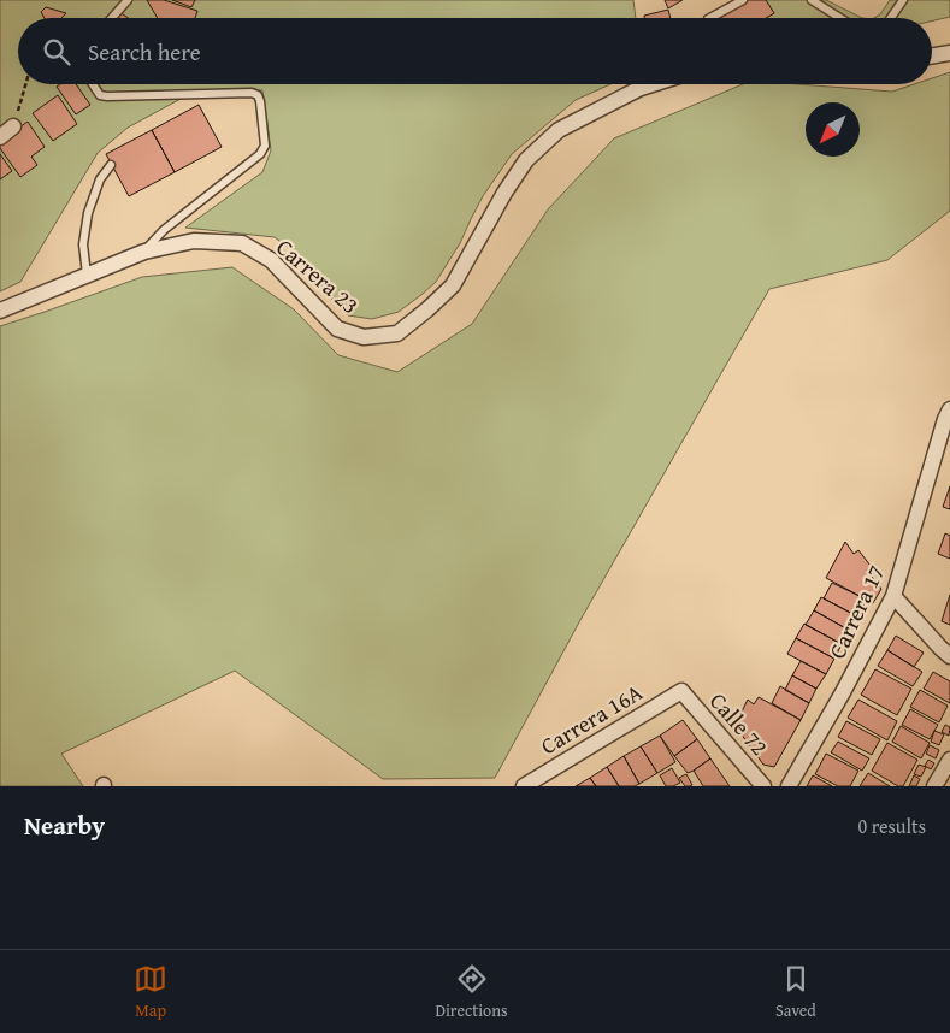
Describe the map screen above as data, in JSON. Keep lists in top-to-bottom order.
{
  "streets": {
    "street": [
      "Carrera 23",
      "Carrera 17",
      "Carrera 16A",
      "Calle 72"
    ]
  },
  "crossings": [
    ["Carrera 16A", "Calle 72"]
  ],
  "north": "bottom left",
  "page": {
    "search": "Search here",
    "heading": ["Nearby", "0 results"],
    "nav": ["Map", "Directions", "Saved"]
  }
}
